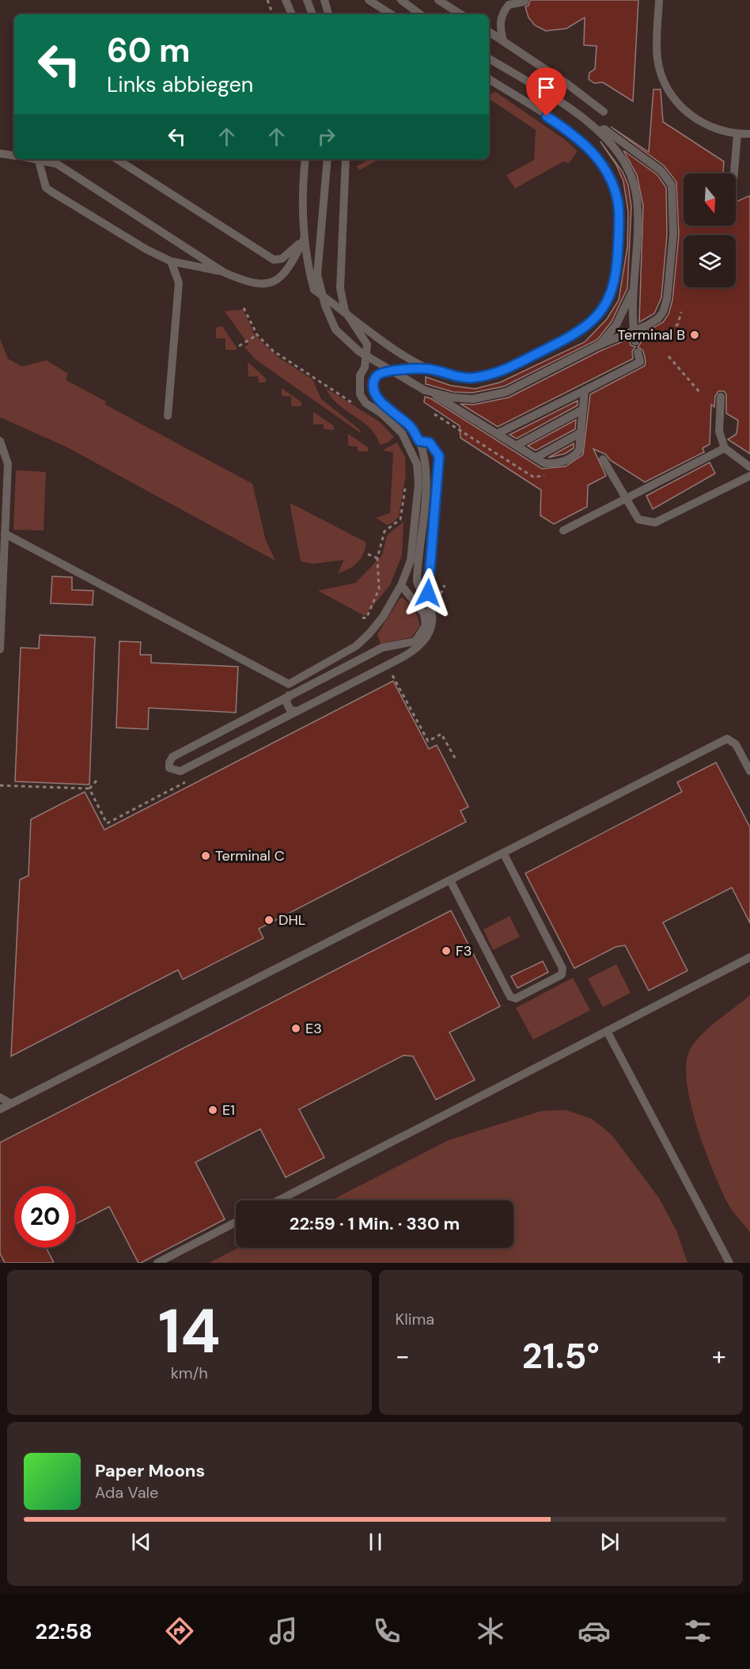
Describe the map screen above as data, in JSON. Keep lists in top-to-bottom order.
{
  "places": [
    "Terminal B",
    "Terminal C",
    "DHL",
    "F3",
    "E3",
    "E1"
  ],
  "north": "bottom",
  "page": {
    "turn": ["60 m", "Links abbiegen"],
    "limit": "20",
    "trip": "22:59 · 1 Min. · 330 m",
    "tile": [
      ["14", "km/h"],
      "Klima"
    ],
    "heat": ["−", "21.5°", "+"],
    "song": ["Paper Moons", "Ada Vale"],
    "tabs": "22:58"
  }
}
